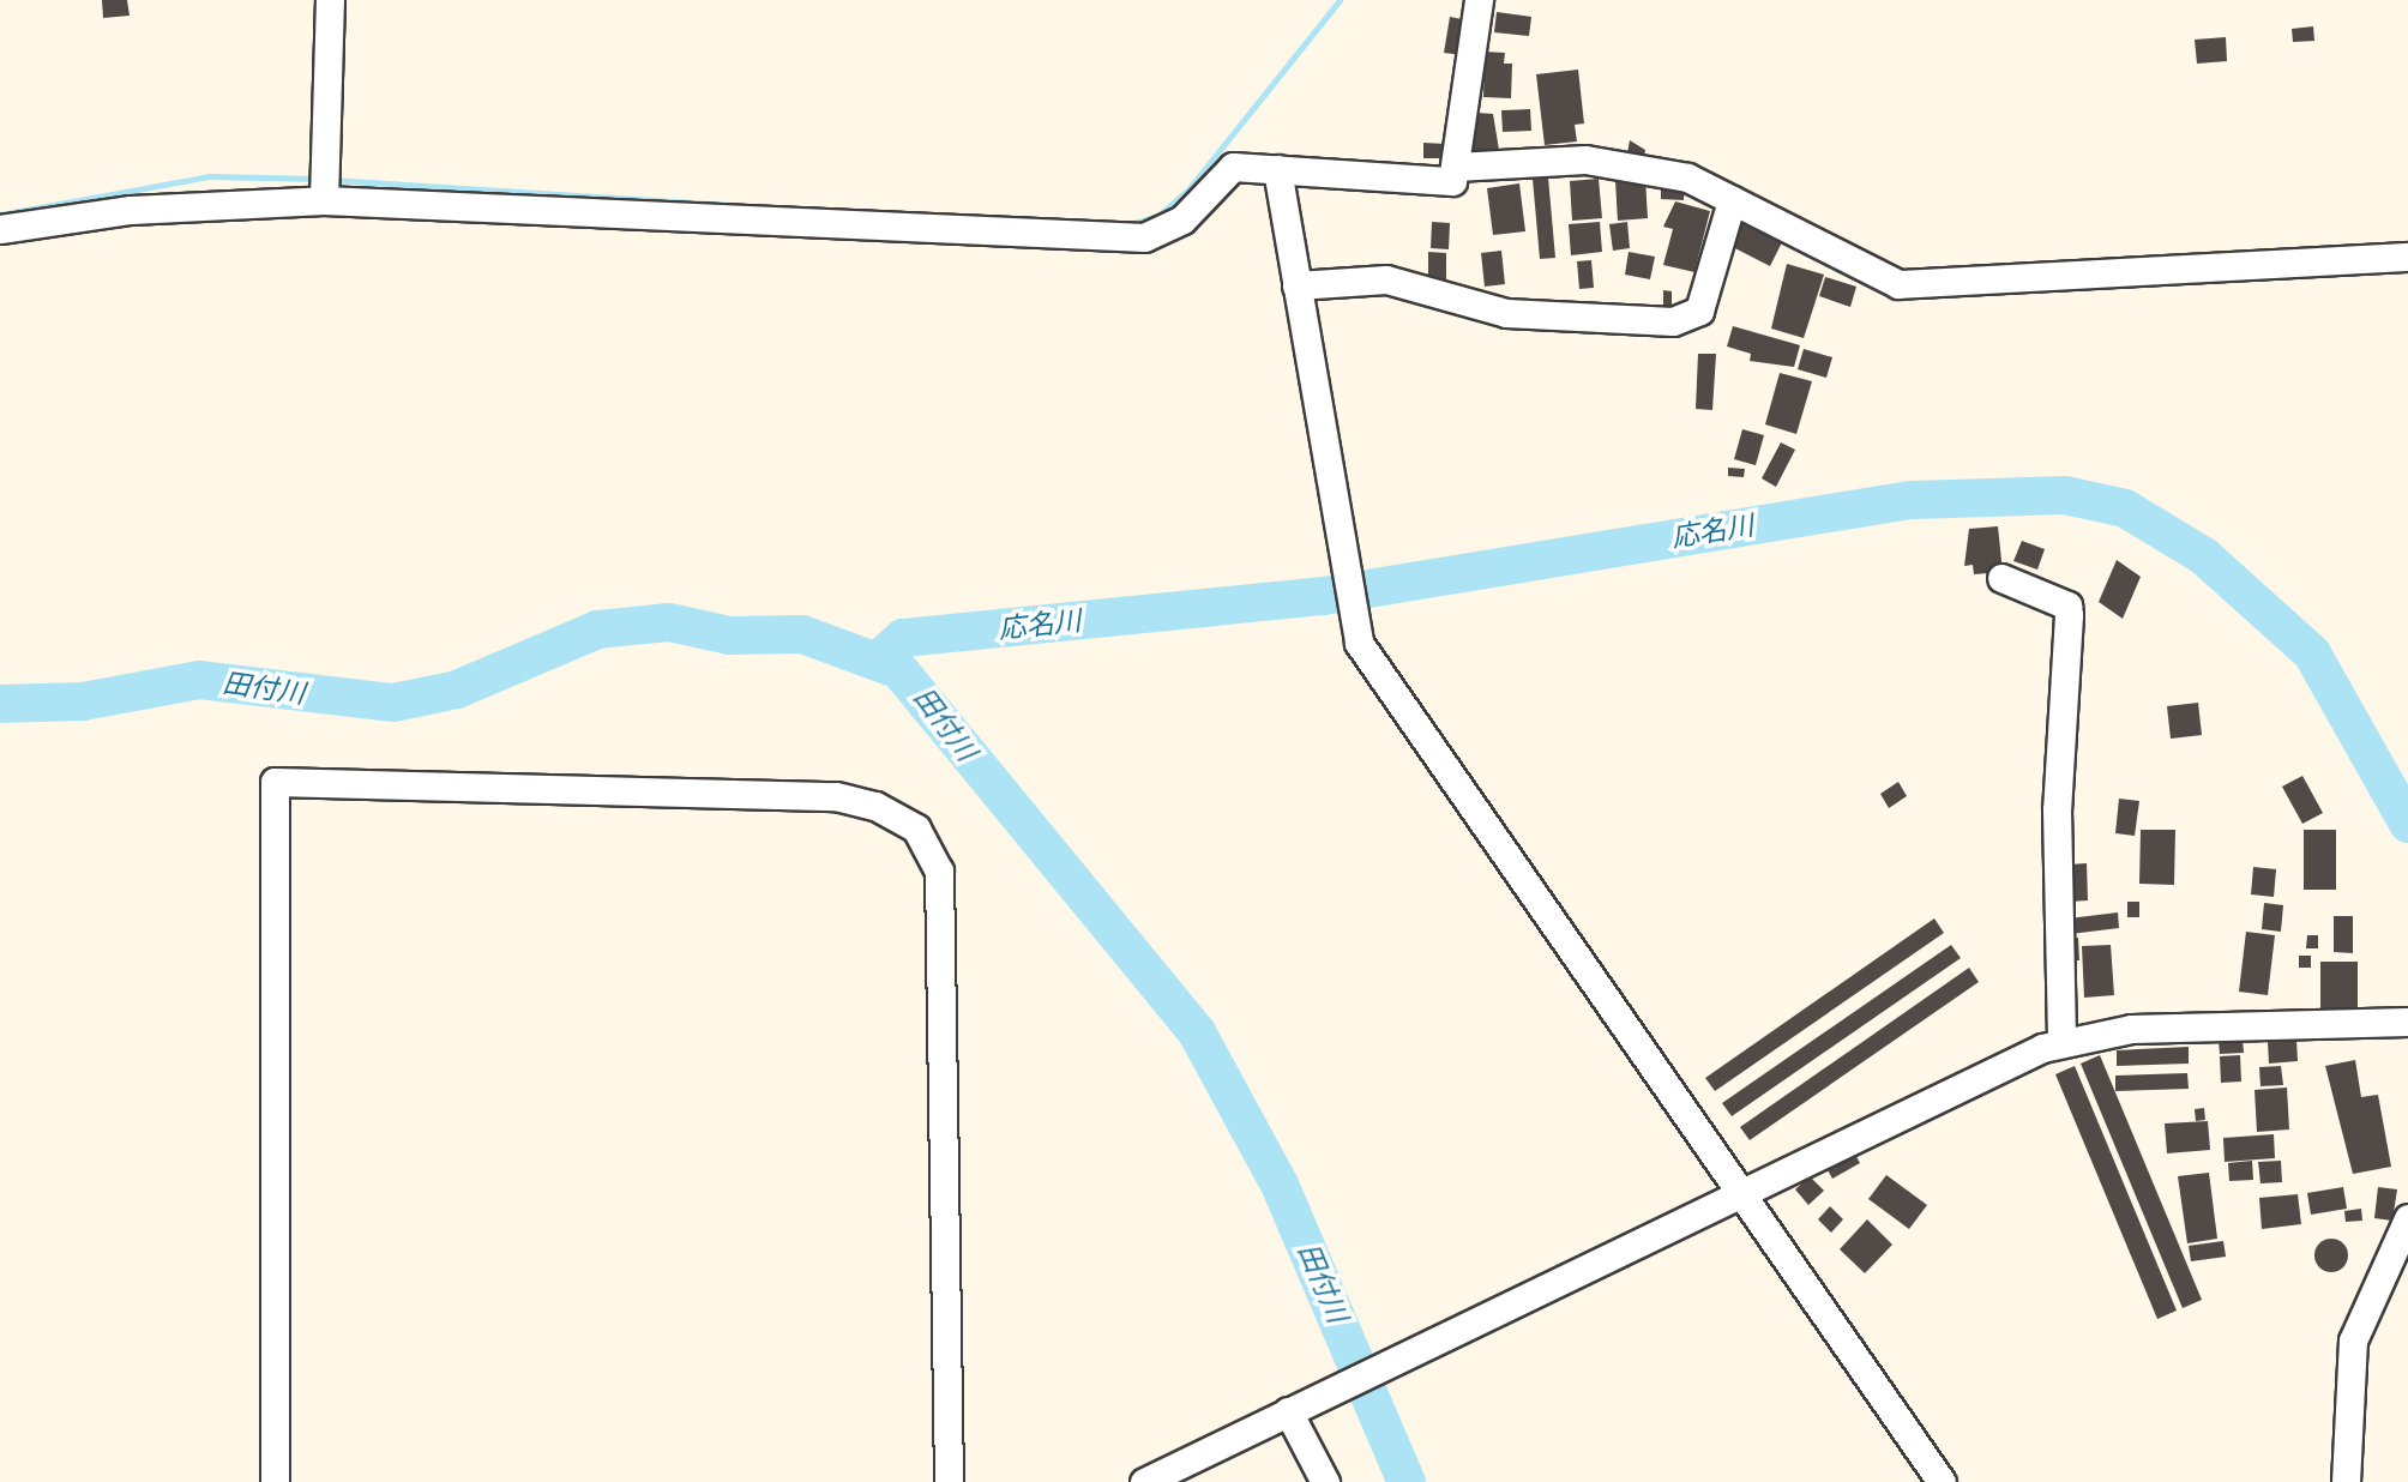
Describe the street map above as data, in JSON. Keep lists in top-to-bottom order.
{
  "water": ["応名川", "田付川"]
}
